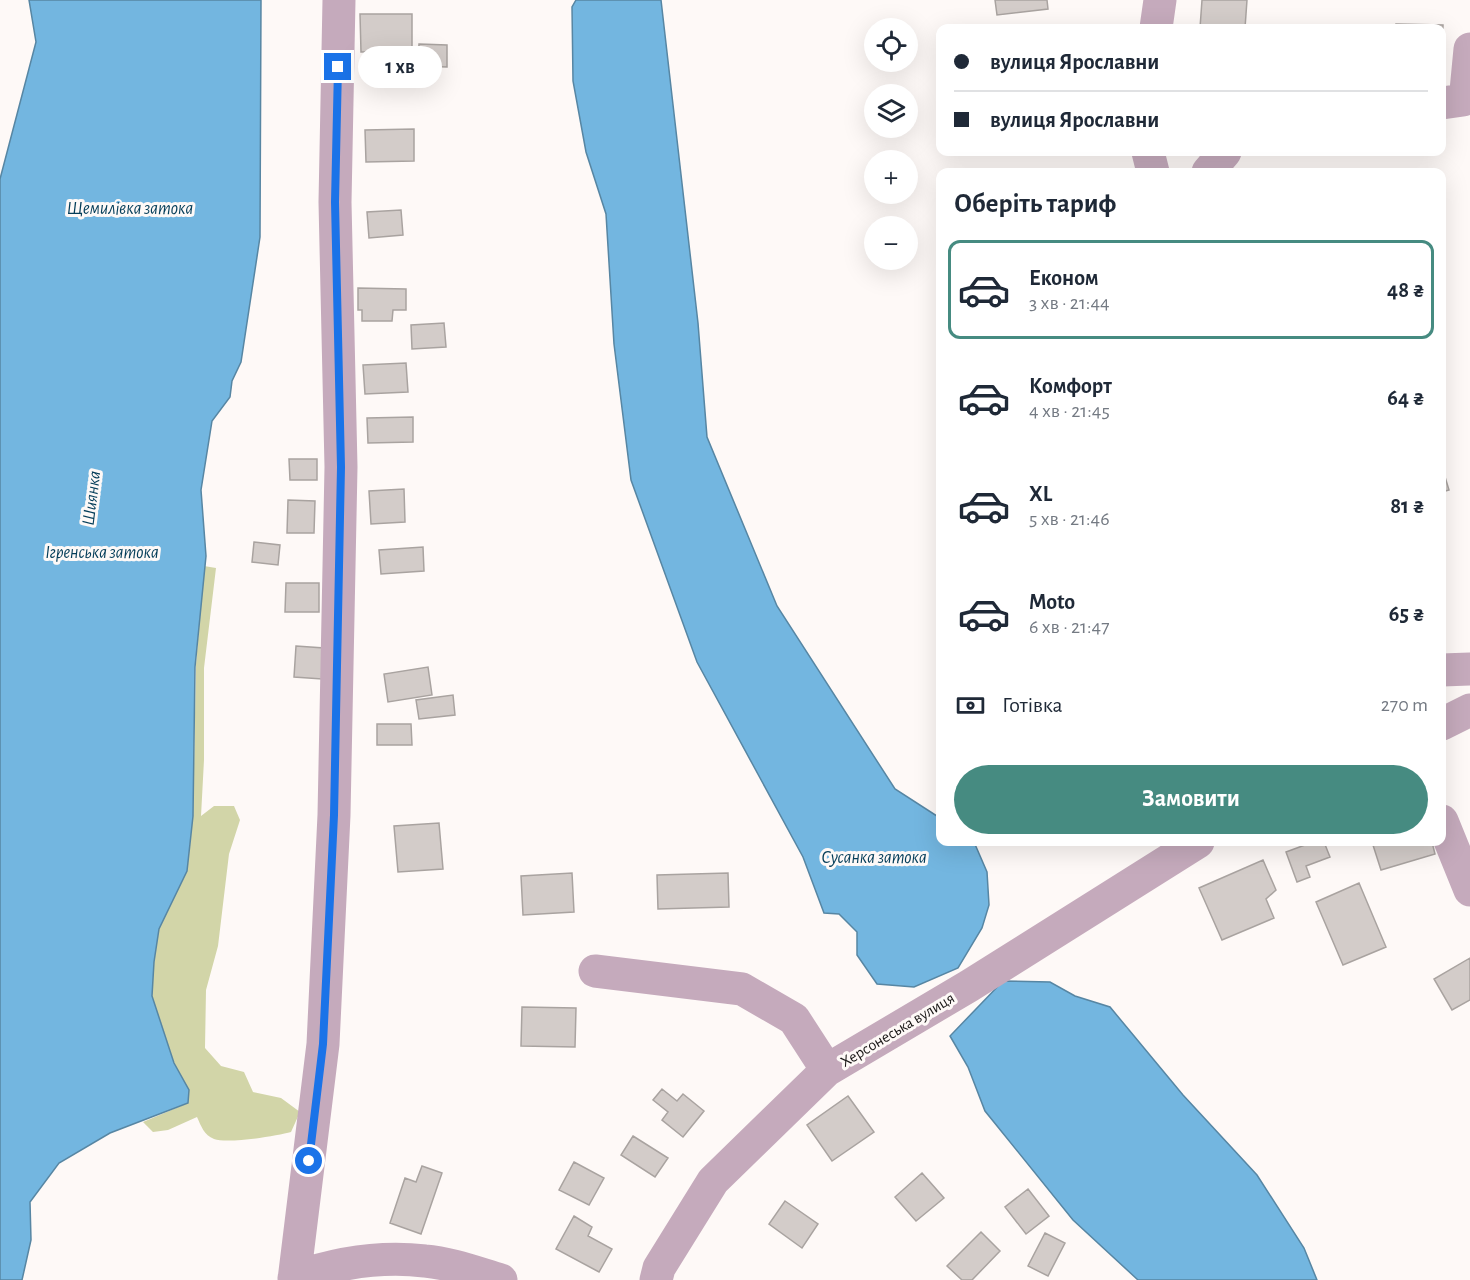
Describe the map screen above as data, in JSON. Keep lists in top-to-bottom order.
{
  "streets": {
    "street": ["Херсонеська вулиця"]
  },
  "water": [
    "Щемилівка затока",
    "Шиянка",
    "Ігренська затока",
    "Сусанка затока"
  ],
  "page": {
    "map_buttons": ["+", "−"],
    "banner": ["вулиця Ярославни", "вулиця Ярославни"],
    "bubble": "1 хв",
    "heading": "Оберіть тариф",
    "list": [
      {
        "name": "Економ",
        "note": "3 хв · 21:44",
        "value": "48 ₴"
      },
      {
        "name": "Комфорт",
        "note": "4 хв · 21:45",
        "value": "64 ₴"
      },
      {
        "name": "XL",
        "note": "5 хв · 21:46",
        "value": "81 ₴"
      },
      {
        "name": "Moto",
        "note": "6 хв · 21:47",
        "value": "65 ₴"
      }
    ],
    "pay": ["Готівка", "270 m"],
    "buttons": "Замовити"
  }
}
